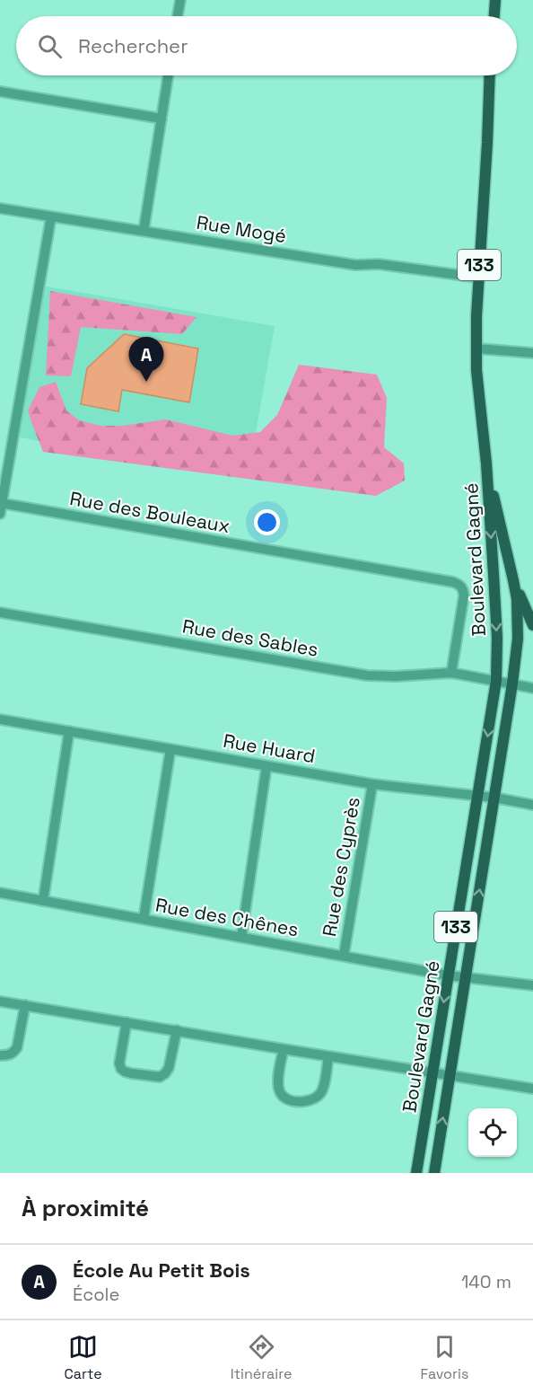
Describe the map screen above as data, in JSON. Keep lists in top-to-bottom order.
{
  "streets": {
    "main road": ["133", "Boulevard Gagné"],
    "street": [
      "Rue Mogé",
      "Rue des Bouleaux",
      "Rue des Sables",
      "Rue Huard",
      "Rue des Cyprès",
      "Rue des Chênes"
    ]
  },
  "crossings": [
    ["Rue Mogé", "133"],
    ["133", "Boulevard Gagné"],
    ["Rue des Bouleaux", "Rue des Sables"],
    ["Boulevard Gagné", "Rue des Sables"],
    ["Boulevard Gagné", "Rue Huard"],
    ["Boulevard Gagné", "Rue des Chênes"],
    ["Rue Huard", "Rue des Cyprès"],
    ["Rue des Cyprès", "Rue des Chênes"]
  ],
  "page": {
    "search": "Rechercher",
    "pins": "A",
    "heading": "À proximité",
    "list": [
      {
        "mark": "A",
        "name": "École Au Petit Bois",
        "note": "École",
        "value": "140 m"
      }
    ],
    "nav": ["Carte", "Itinéraire", "Favoris"]
  }
}
